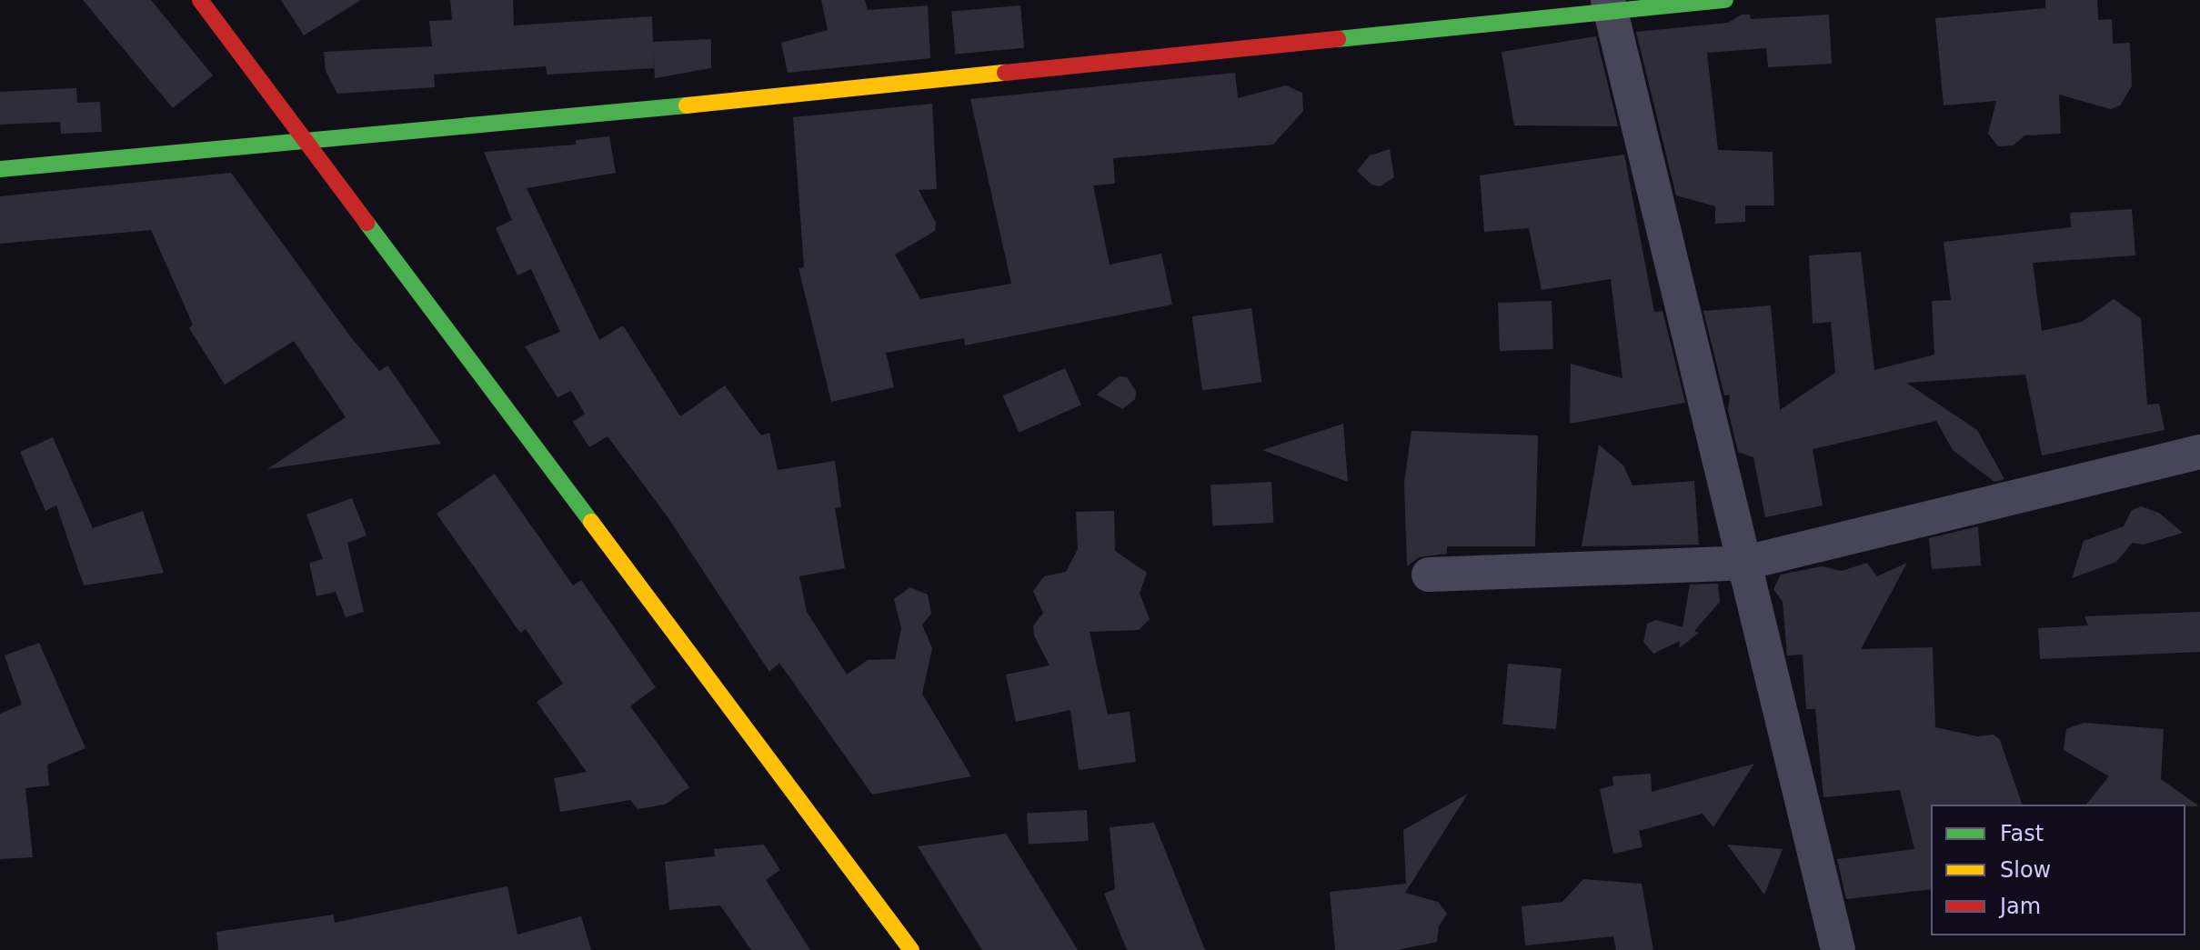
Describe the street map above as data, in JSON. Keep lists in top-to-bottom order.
{
  "legend": ["Fast", "Slow", "Jam"]
}
